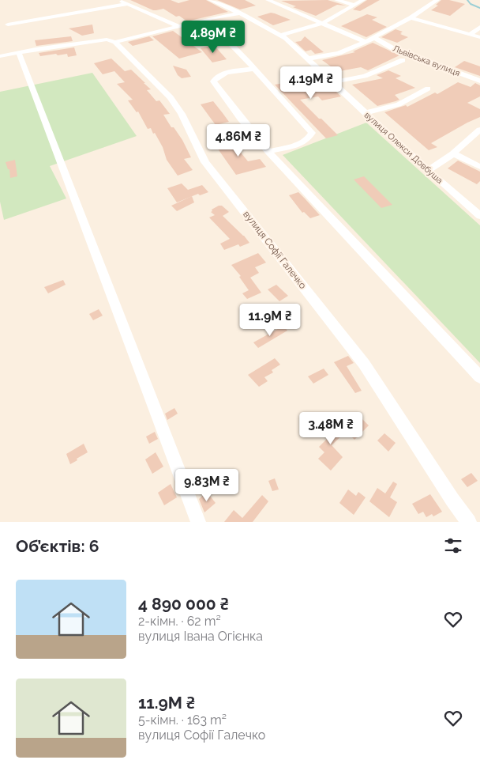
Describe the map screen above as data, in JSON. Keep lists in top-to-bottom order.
{
  "streets": {
    "street": ["Львівська вулиця", "вулиця Олекси Довбуша", "вулиця Софії Галечко"]
  },
  "page": {
    "price": [
      "4.89M ₴",
      "4.19M ₴",
      "4.86M ₴",
      "11.9M ₴",
      "3.48M ₴",
      "9.83M ₴"
    ],
    "heading": "Об’єктів: 6",
    "list": [
      {
        "name": "4 890 000 ₴",
        "note": "2-кімн. · 62 m² · вулиця Івана Огієнка"
      },
      {
        "name": "11.9M ₴",
        "note": "5-кімн. · 163 m² · вулиця Софії Галечко"
      }
    ]
  }
}
